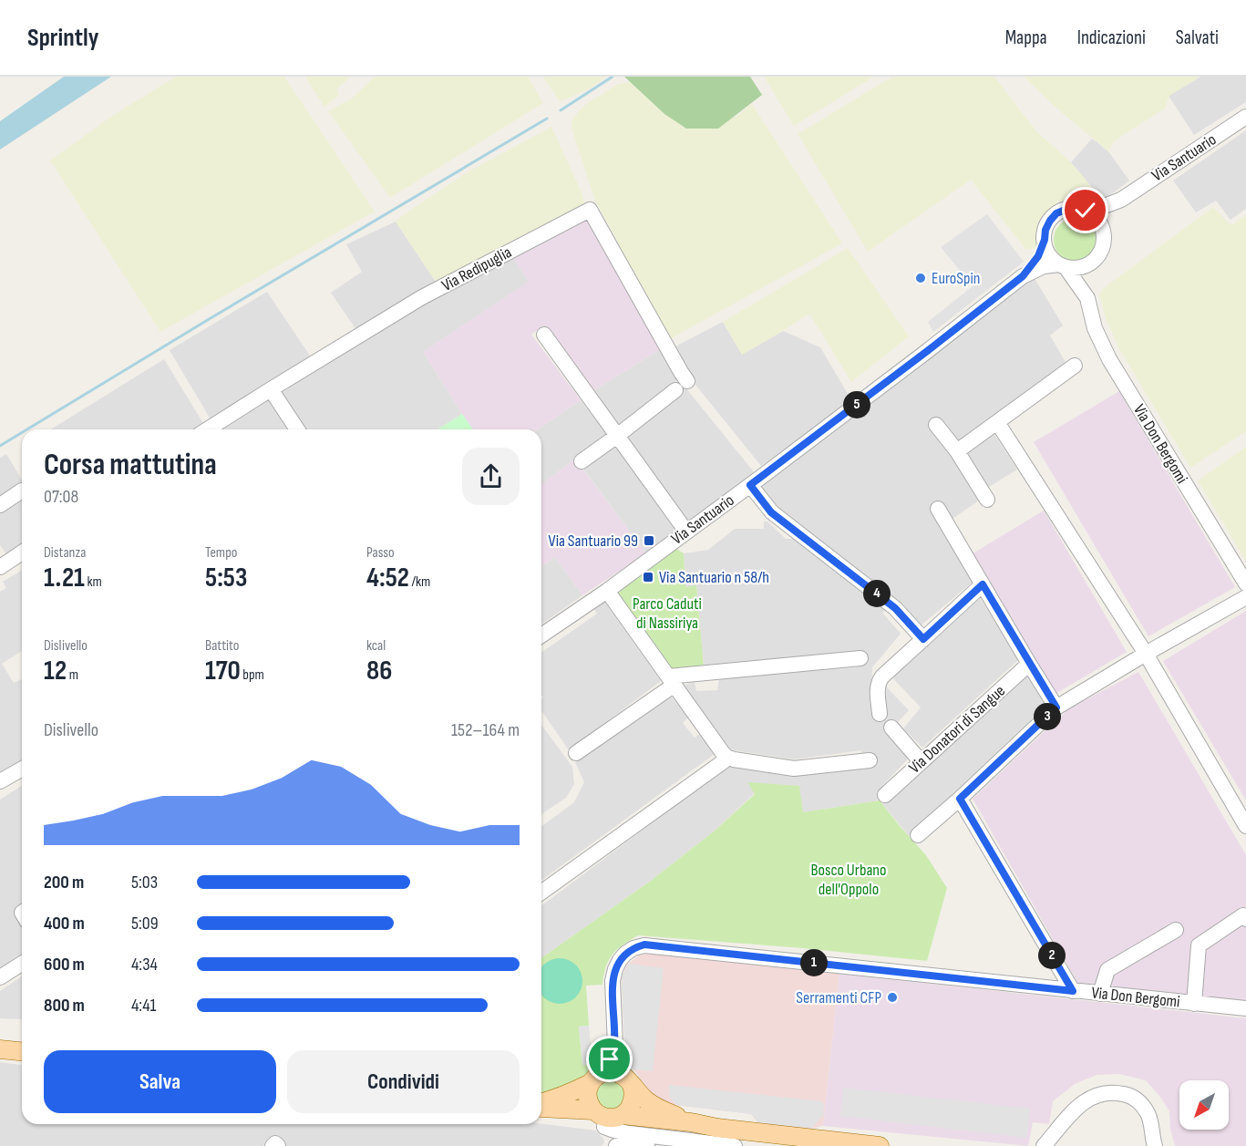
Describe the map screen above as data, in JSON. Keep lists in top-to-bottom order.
{
  "streets": {
    "street": [
      "Via Santuario",
      "Via Redipuglia",
      "Via Don Bergomi",
      "Via Donatori di Sangue"
    ]
  },
  "crossings": [
    ["Via Santuario", "Via Don Bergomi"]
  ],
  "parks": ["Parco Caduti di Nassiriya", "Bosco Urbano dell'Oppolo"],
  "places": {
    "other": ["EuroSpin", "Serramenti CFP"],
    "transit": ["Via Santuario 99", "Via Santuario n 58/h"]
  },
  "north": "bottom left",
  "page": {
    "header": "Sprintly",
    "nav": ["Mappa", "Indicazioni", "Salvati"],
    "pins": [
      "5",
      "4",
      "3",
      "2",
      "1"
    ],
    "heading": ["Corsa mattutina", "07:08"],
    "stats": [
      ["Distanza", "1.21 km"],
      ["Tempo", "5:53"],
      ["Passo", "4:52 /km"],
      ["Dislivello", "12 m"],
      ["Battito", "170 bpm"],
      ["kcal", "86"]
    ],
    "chart": ["Dislivello", "152–164 m"],
    "list": [
      {
        "name": "200 m",
        "note": "5:03"
      },
      {
        "name": "400 m",
        "note": "5:09"
      },
      {
        "name": "600 m",
        "note": "4:34"
      },
      {
        "name": "800 m",
        "note": "4:41"
      }
    ],
    "buttons": ["Salva", "Condividi"]
  }
}
